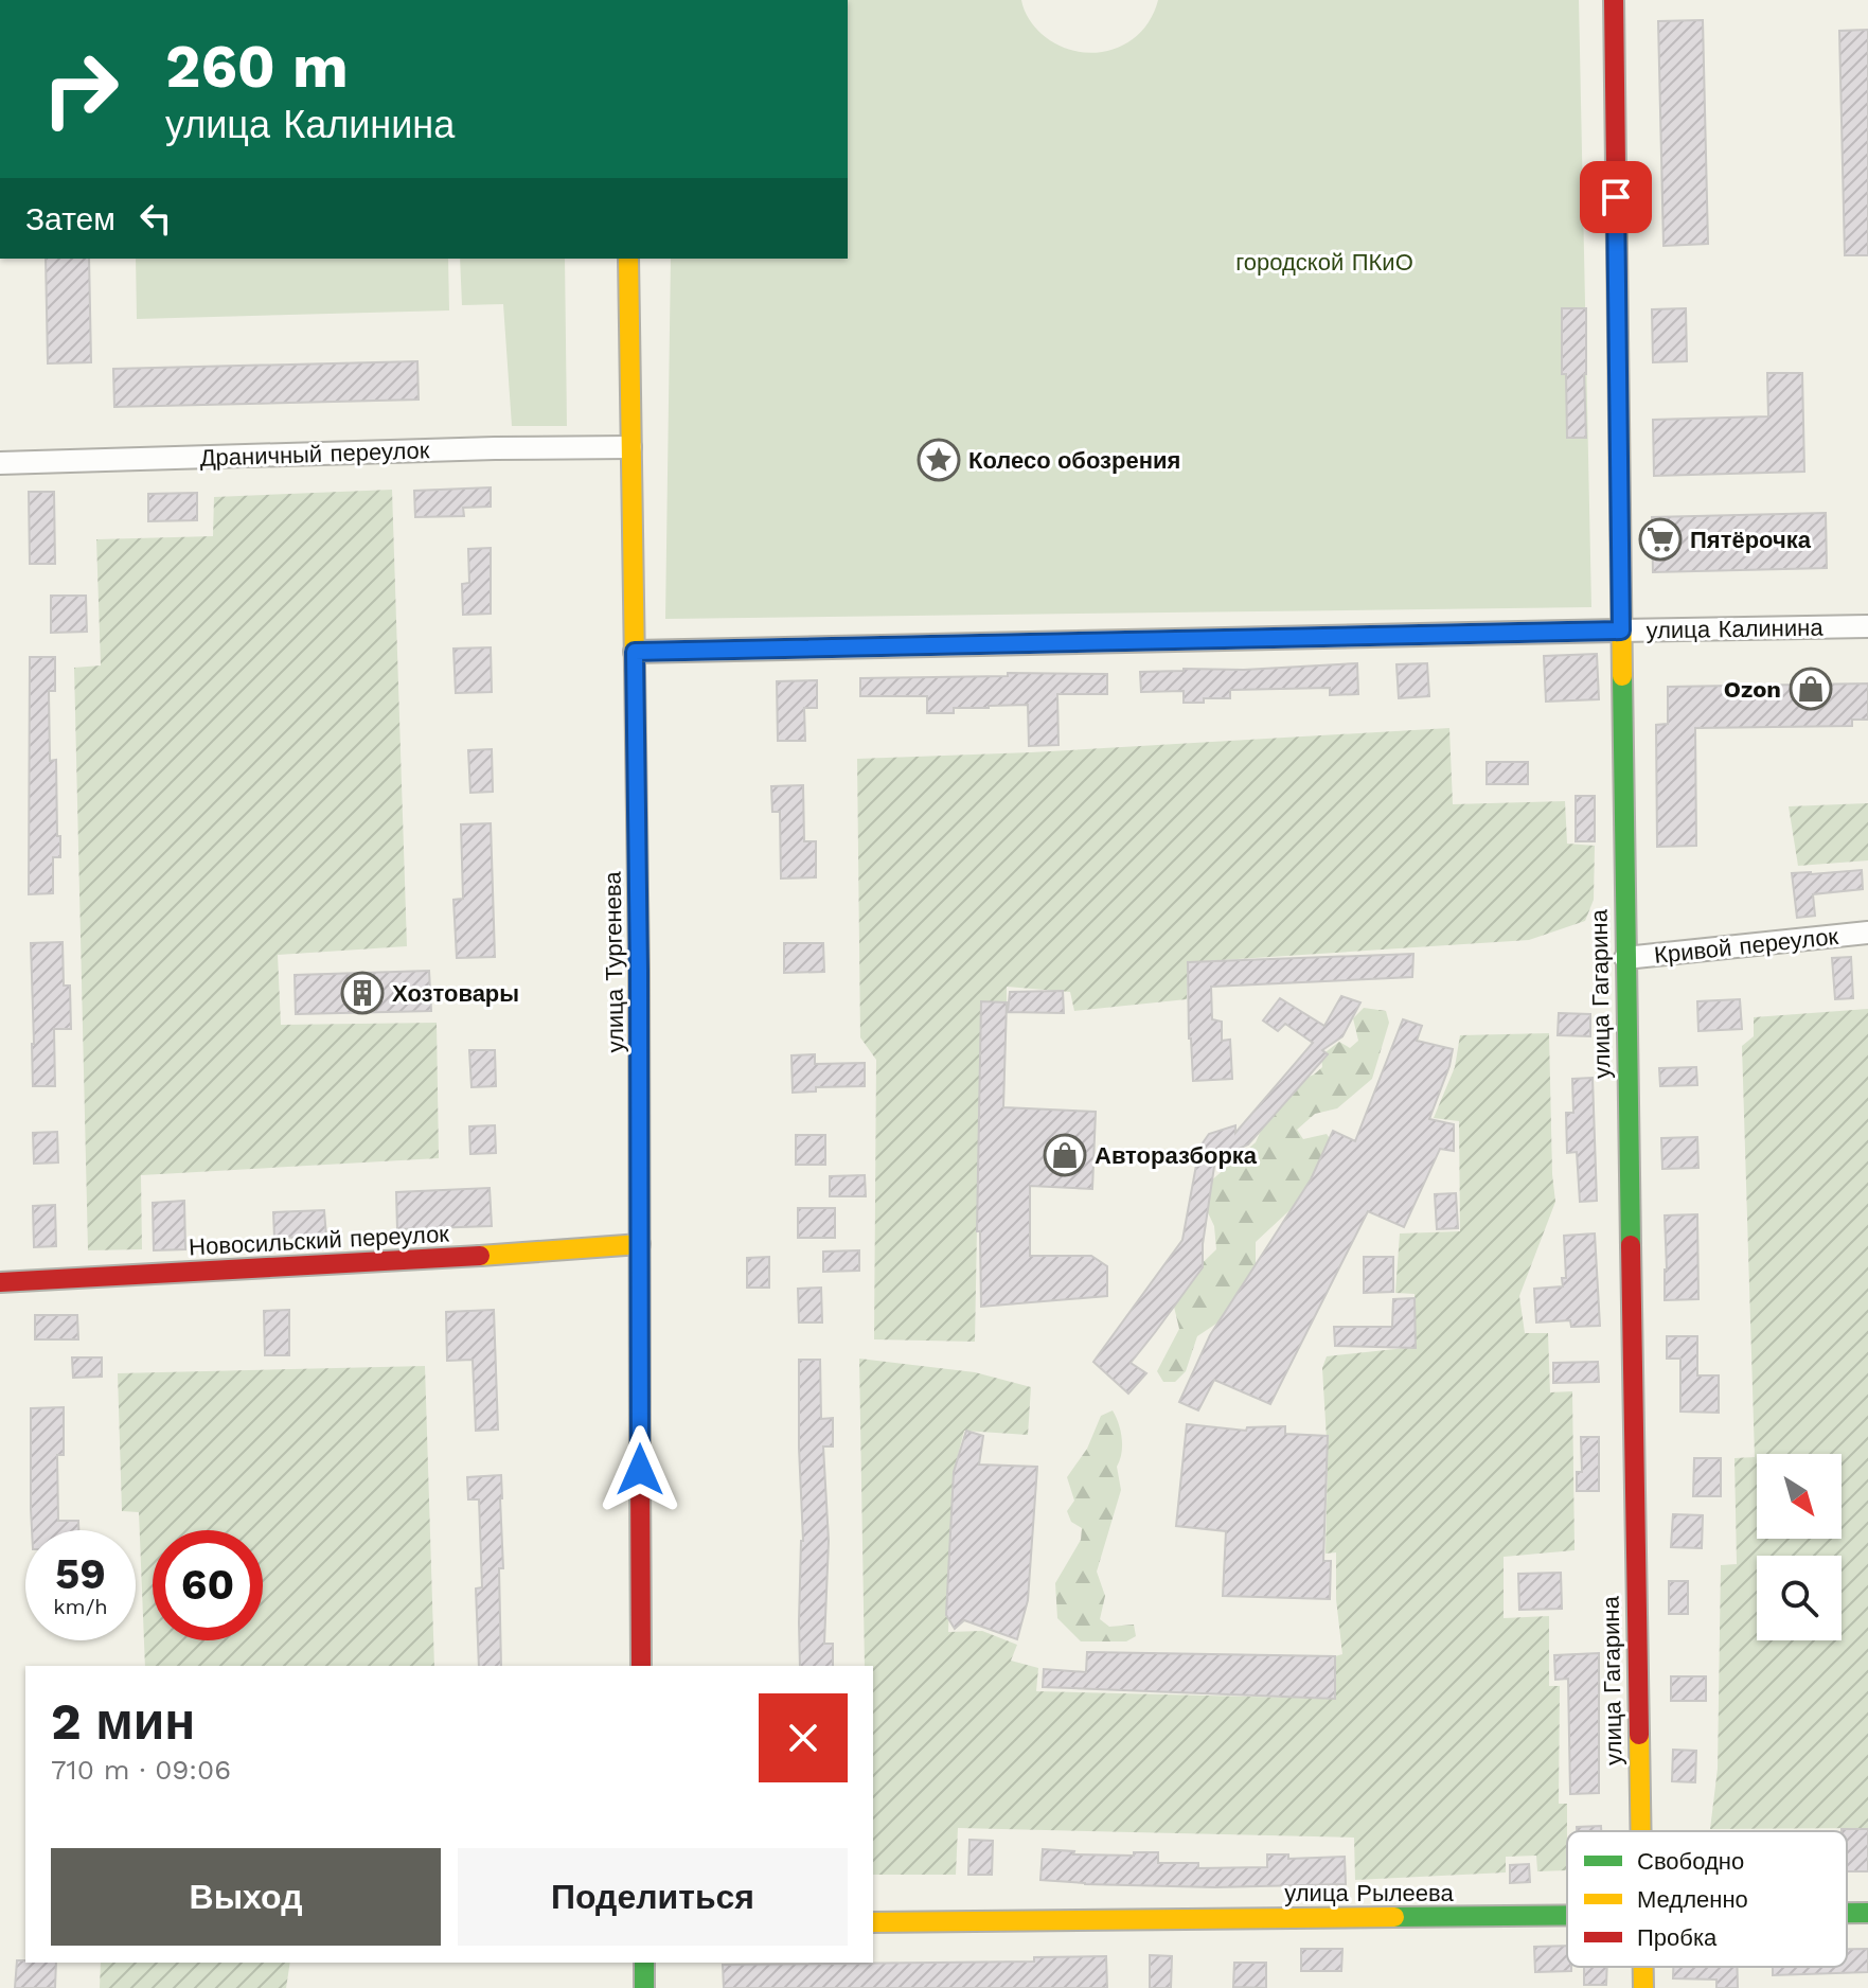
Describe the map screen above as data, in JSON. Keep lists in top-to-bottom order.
{
  "streets": {
    "street": [
      "Драничный переулок",
      "улица Калинина",
      "Кривой переулок",
      "улица Тургенева",
      "улица Гагарина",
      "Новосильский переулок",
      "улица Рылеева"
    ]
  },
  "crossings": [
    ["Драничный переулок", "улица Тургенева"],
    ["улица Калинина", "улица Тургенева"],
    ["улица Калинина", "улица Гагарина"],
    ["Кривой переулок", "улица Гагарина"],
    ["улица Тургенева", "Новосильский переулок"]
  ],
  "parks": ["городской ПКиО"],
  "places": {
    "place": ["Колесо обозрения"],
    "supermarket": ["Пятёрочка"],
    "shop": ["Ozon", "Авторазборка"],
    "building": ["Хозтовары"]
  },
  "legend": ["Свободно", "Медленно", "Пробка"],
  "north": "bottom right",
  "page": {
    "turn": ["260 m", "улица Калинина"],
    "then": "Затем",
    "speed": "59 km/h",
    "limit": "60",
    "heading": ["2 мин", "710 m · 09:06"],
    "buttons": ["Выход", "Поделиться"]
  }
}
